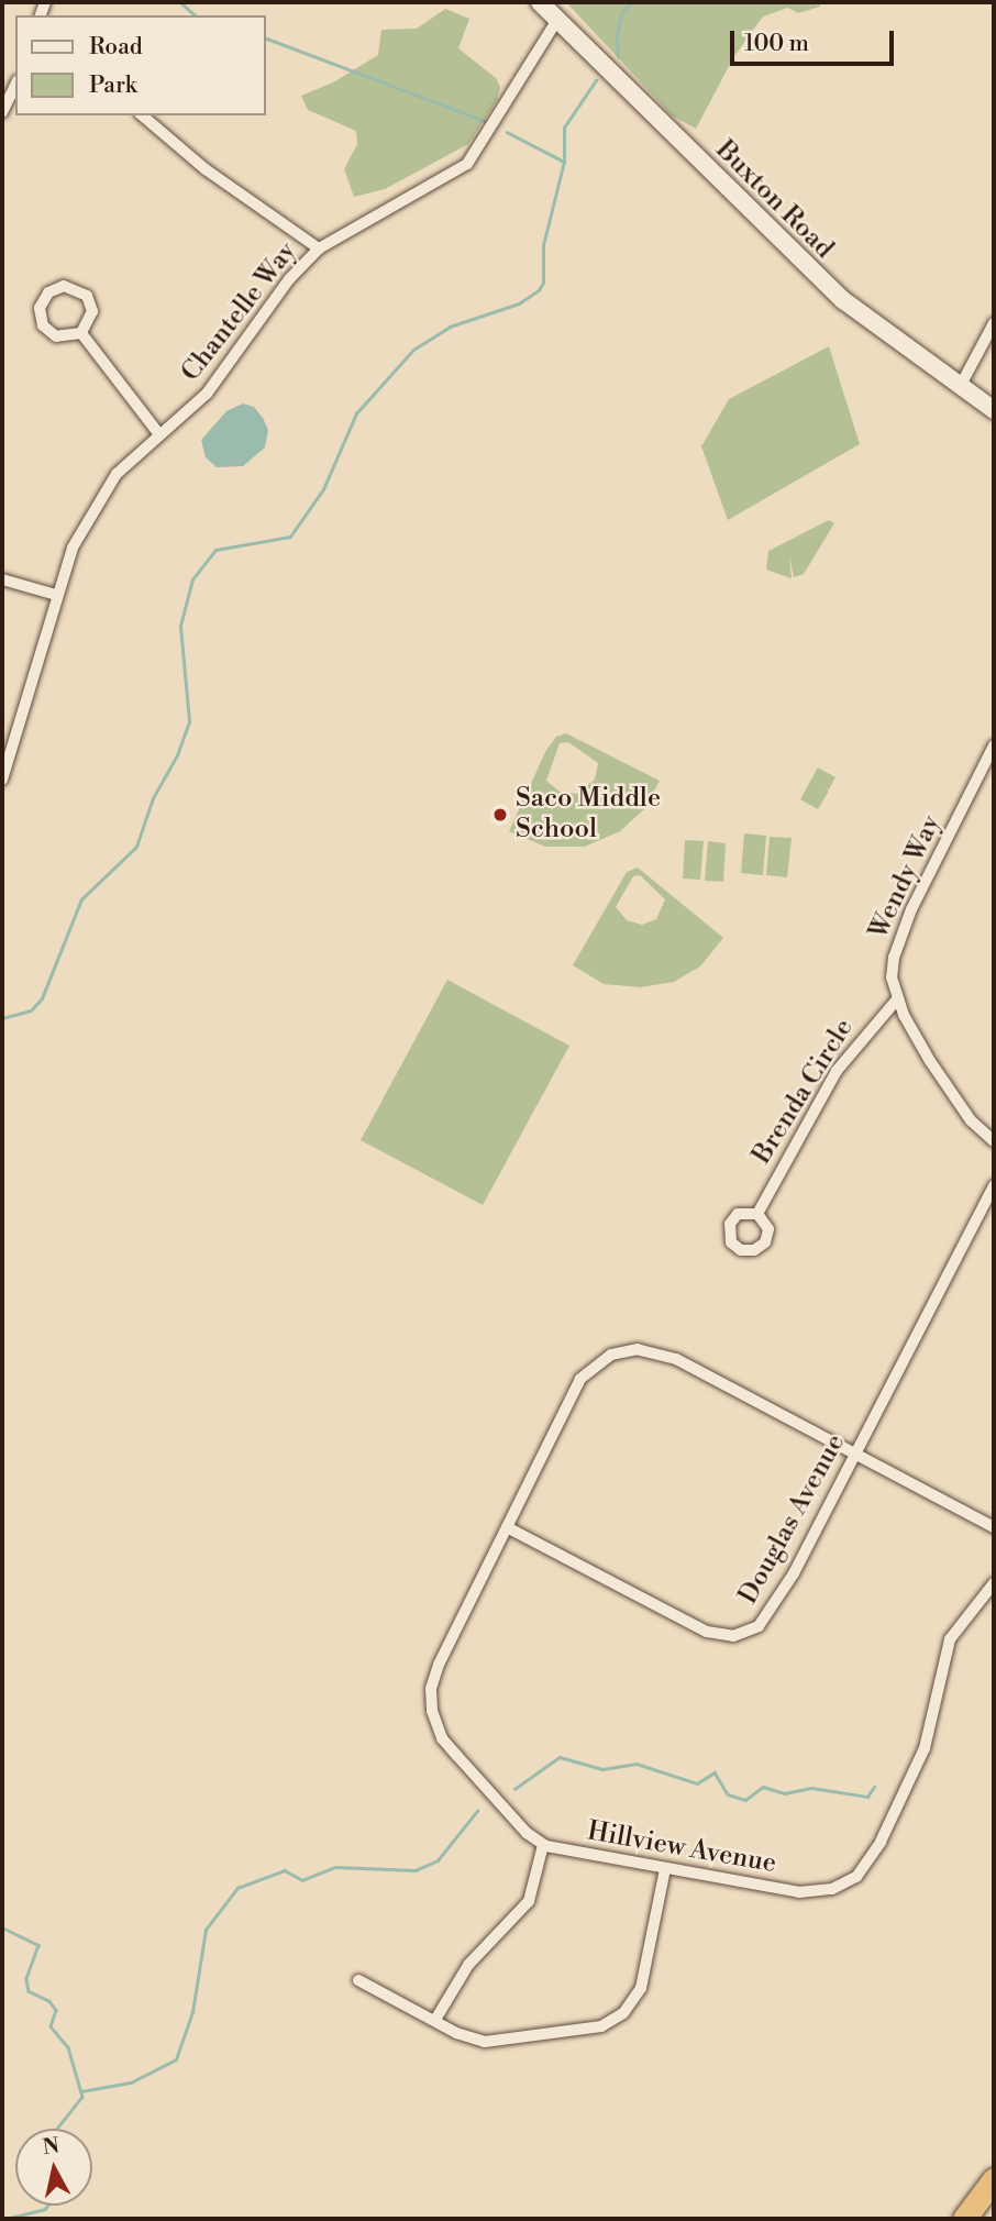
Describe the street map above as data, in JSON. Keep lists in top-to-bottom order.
{
  "streets": {
    "main road": ["Buxton Road"],
    "street": [
      "Chantelle Way",
      "Wendy Way",
      "Brenda Circle",
      "Douglas Avenue",
      "Hillview Avenue"
    ]
  },
  "crossings": [
    ["Buxton Road", "Chantelle Way"],
    ["Wendy Way", "Brenda Circle"],
    ["Douglas Avenue", "Hillview Avenue"]
  ],
  "places": ["Saco Middle School"],
  "legend": ["Road", "Park"],
  "scale_bar": "100 m",
  "north": "top"
}
